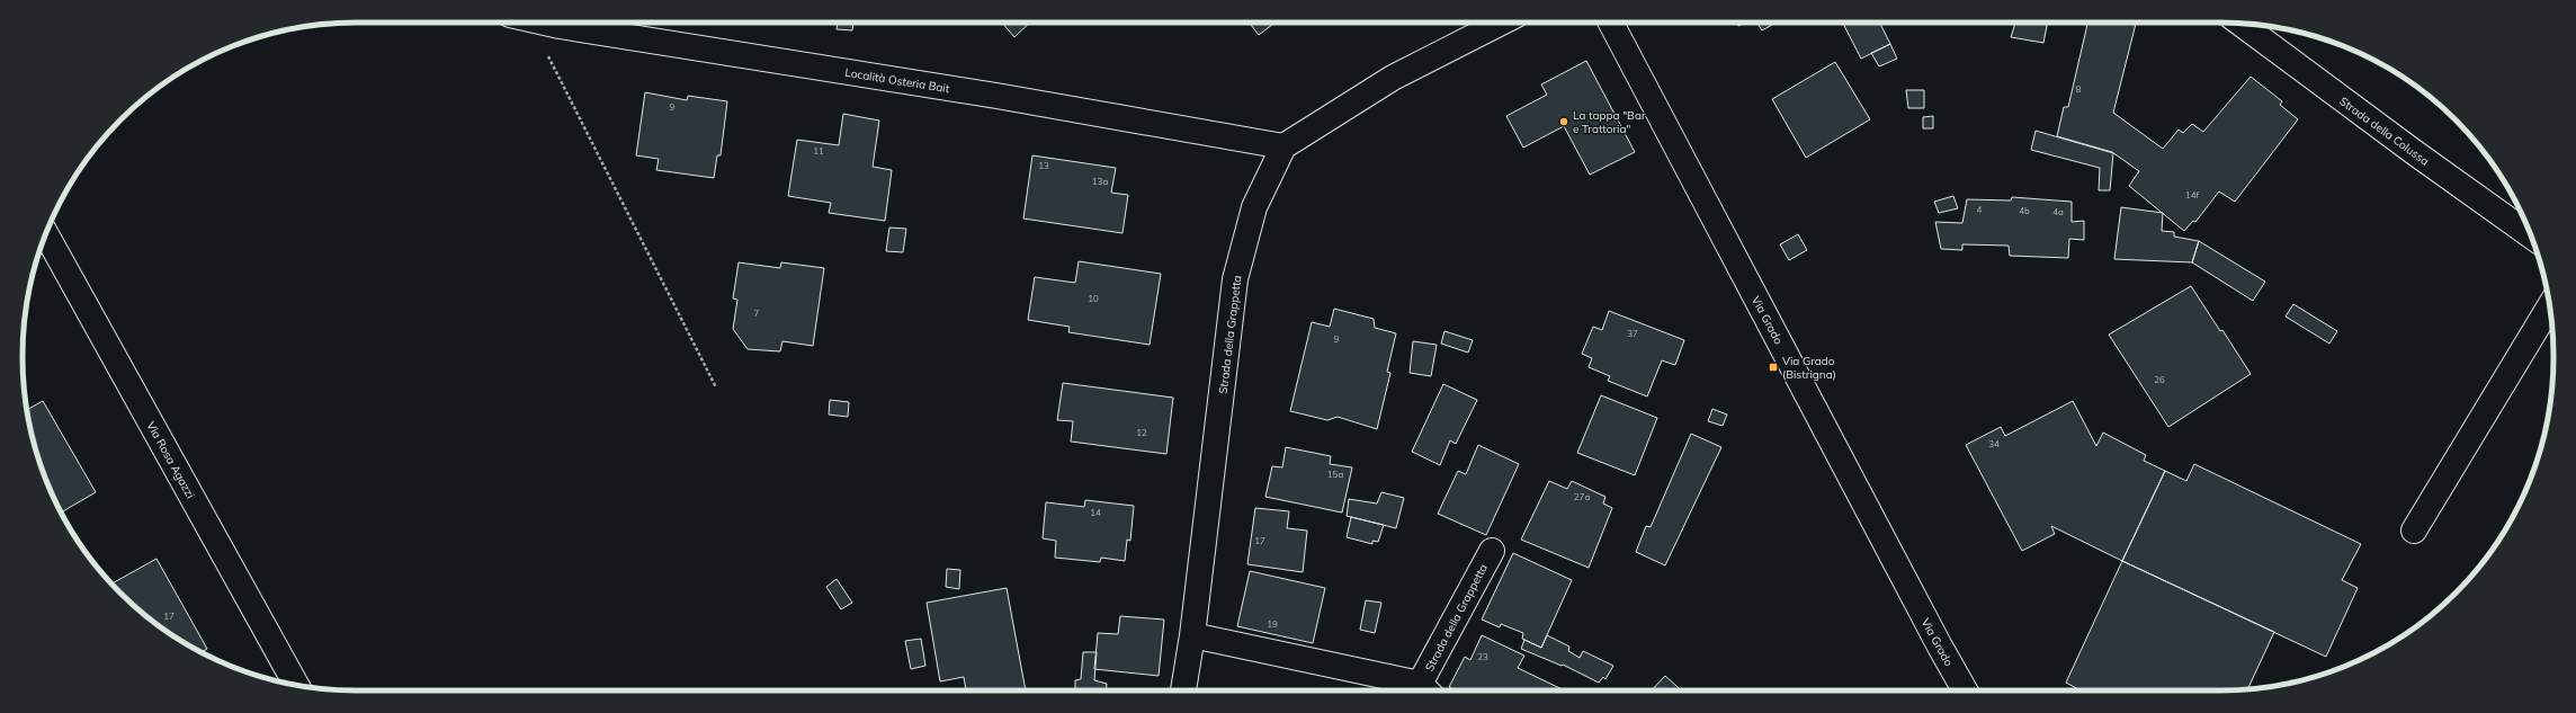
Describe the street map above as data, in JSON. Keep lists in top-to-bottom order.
{
  "streets": {
    "street": [
      "Località Osteria Bait",
      "Strada della Colussa",
      "Via Grado",
      "Strada della Grappetta",
      "Via Rosa Agazzi"
    ]
  },
  "crossings": [
    ["Località Osteria Bait", "Strada della Grappetta"]
  ],
  "places": {
    "other": ["La tappa \"Bar e Trattoria\""],
    "transit": ["Via Grado (Bistrigna)"]
  },
  "house_numbers": [
    "8",
    "9",
    "11",
    "13",
    "13a",
    "14f",
    "4",
    "4b",
    "4a",
    "10",
    "7",
    "37",
    "9",
    "26",
    "12",
    "34",
    "15a",
    "27a",
    "14",
    "17",
    "17",
    "19",
    "23"
  ]
}
